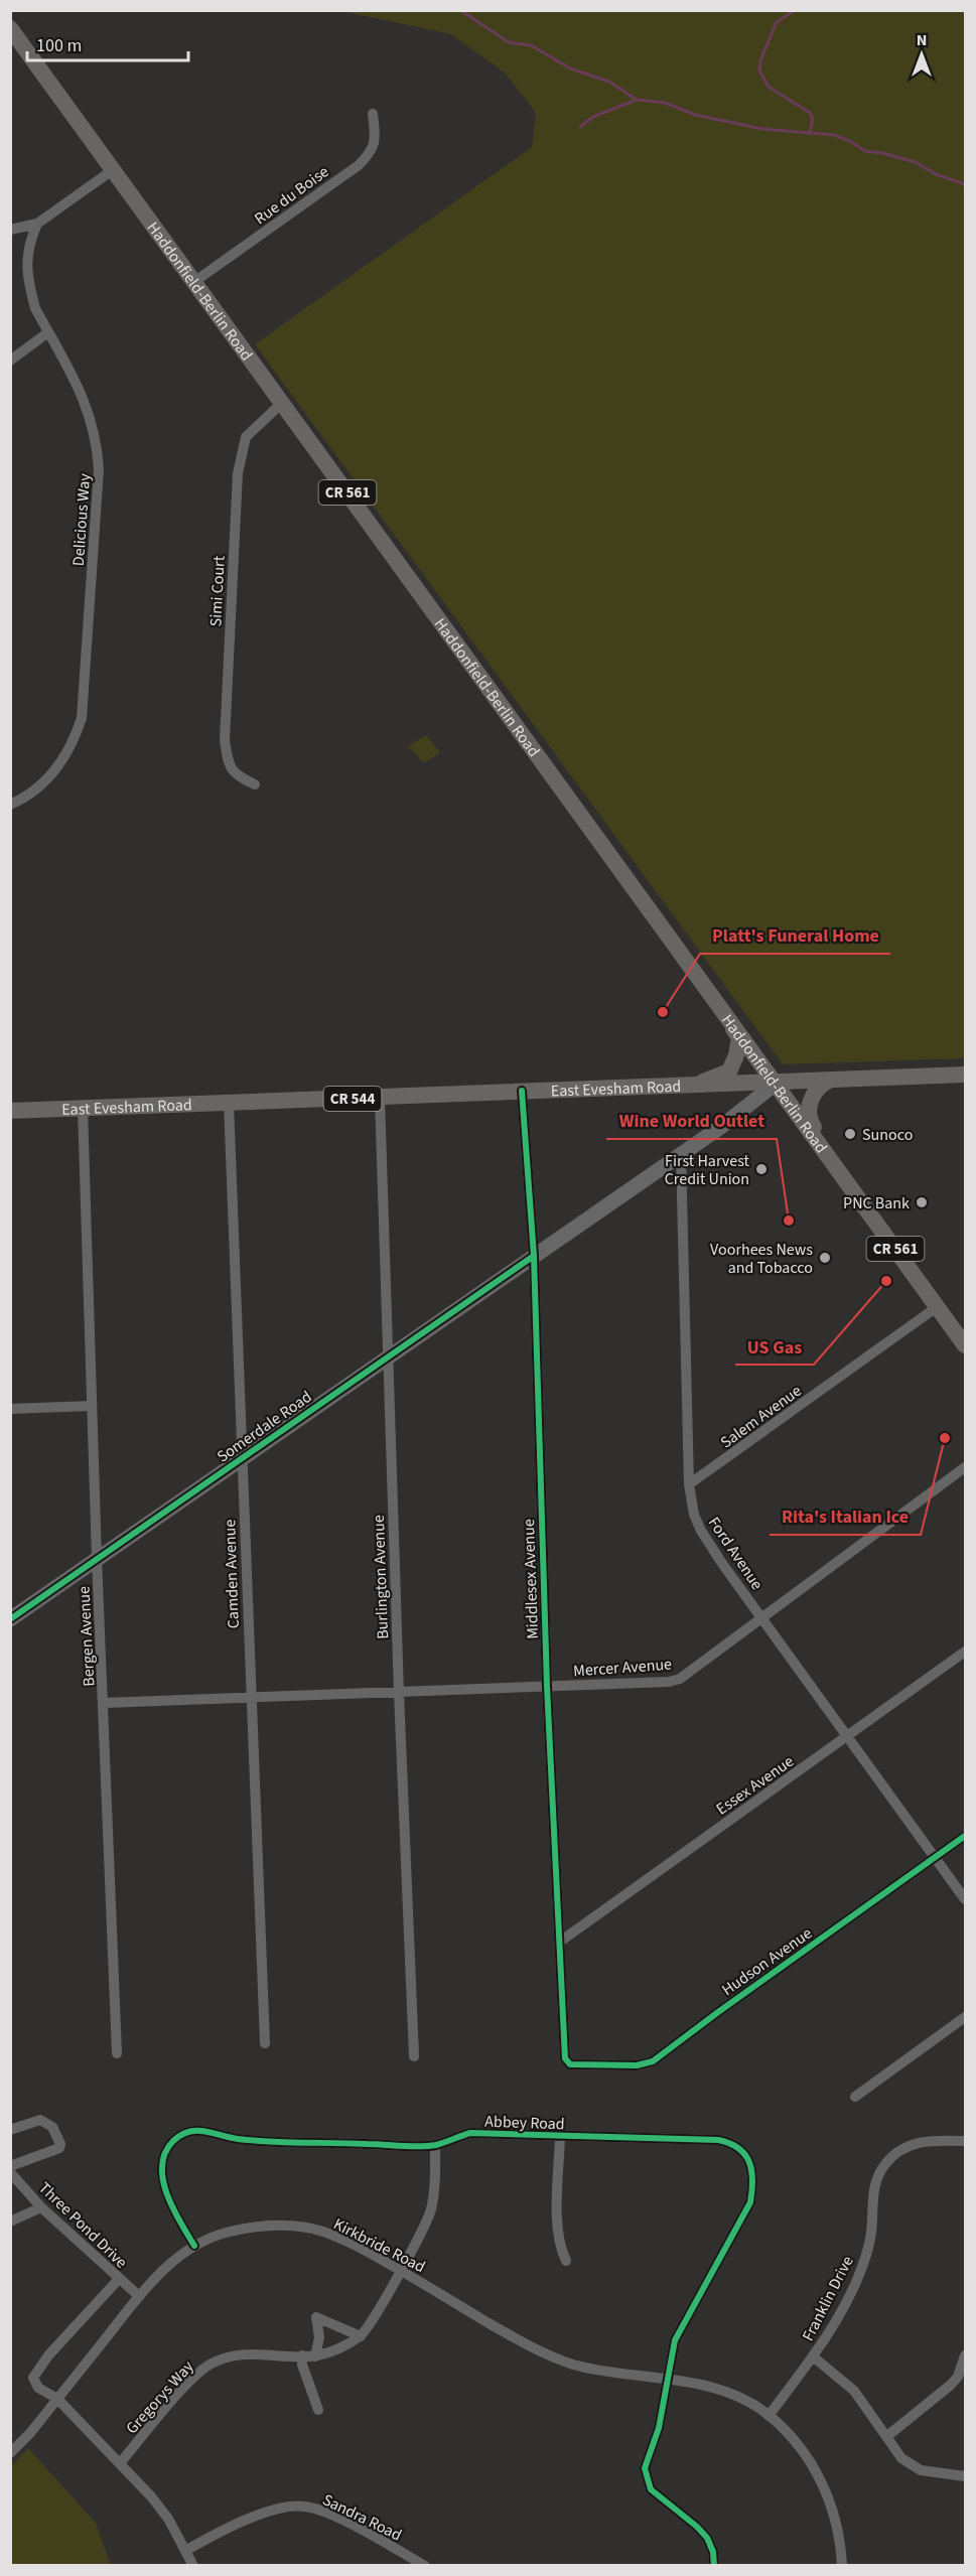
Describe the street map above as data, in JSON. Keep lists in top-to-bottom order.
{
  "streets": {
    "main road": [
      "Haddonfield-Berlin Road",
      "CR 561",
      "East Evesham Road",
      "CR 544",
      "Somerdale Road"
    ],
    "street": [
      "Rue du Boise",
      "Delicious Way",
      "Simi Court",
      "Salem Avenue",
      "Ford Avenue",
      "Camden Avenue",
      "Burlington Avenue",
      "Middlesex Avenue",
      "Bergen Avenue",
      "Mercer Avenue",
      "Essex Avenue",
      "Hudson Avenue",
      "Abbey Road",
      "Three Pond Drive",
      "Kirkbride Road",
      "Franklin Drive",
      "Gregorys Way",
      "Sandra Road"
    ]
  },
  "crossings": [
    ["Rue du Boise", "Haddonfield-Berlin Road"],
    ["Haddonfield-Berlin Road", "Simi Court"],
    ["Haddonfield-Berlin Road", "East Evesham Road"],
    ["Haddonfield-Berlin Road", "Salem Avenue"],
    ["Haddonfield-Berlin Road", "Somerdale Road"],
    ["East Evesham Road", "Somerdale Road"],
    ["East Evesham Road", "Camden Avenue"],
    ["East Evesham Road", "Burlington Avenue"],
    ["East Evesham Road", "Middlesex Avenue"],
    ["East Evesham Road", "Bergen Avenue"],
    ["Salem Avenue", "Ford Avenue"],
    ["Somerdale Road", "Ford Avenue"],
    ["Somerdale Road", "Camden Avenue"],
    ["Somerdale Road", "Burlington Avenue"],
    ["Somerdale Road", "Middlesex Avenue"],
    ["Somerdale Road", "Bergen Avenue"],
    ["Ford Avenue", "Mercer Avenue"],
    ["Ford Avenue", "Essex Avenue"],
    ["Ford Avenue", "Hudson Avenue"],
    ["Camden Avenue", "Mercer Avenue"],
    ["Burlington Avenue", "Mercer Avenue"],
    ["Middlesex Avenue", "Mercer Avenue"],
    ["Middlesex Avenue", "Essex Avenue"],
    ["Middlesex Avenue", "Hudson Avenue"],
    ["Bergen Avenue", "Mercer Avenue"],
    ["Abbey Road", "Kirkbride Road"],
    ["Abbey Road", "Gregorys Way"],
    ["Three Pond Drive", "Kirkbride Road"],
    ["Kirkbride Road", "Franklin Drive"],
    ["Kirkbride Road", "Gregorys Way"]
  ],
  "places": [
    "Platt's Funeral Home",
    "Sunoco",
    "First Harvest Credit Union",
    "PNC Bank",
    "Wine World Outlet",
    "Voorhees News and Tobacco",
    "US Gas",
    "Rita's Italian Ice"
  ],
  "scale_bar": "100 m",
  "north": "top"
}
